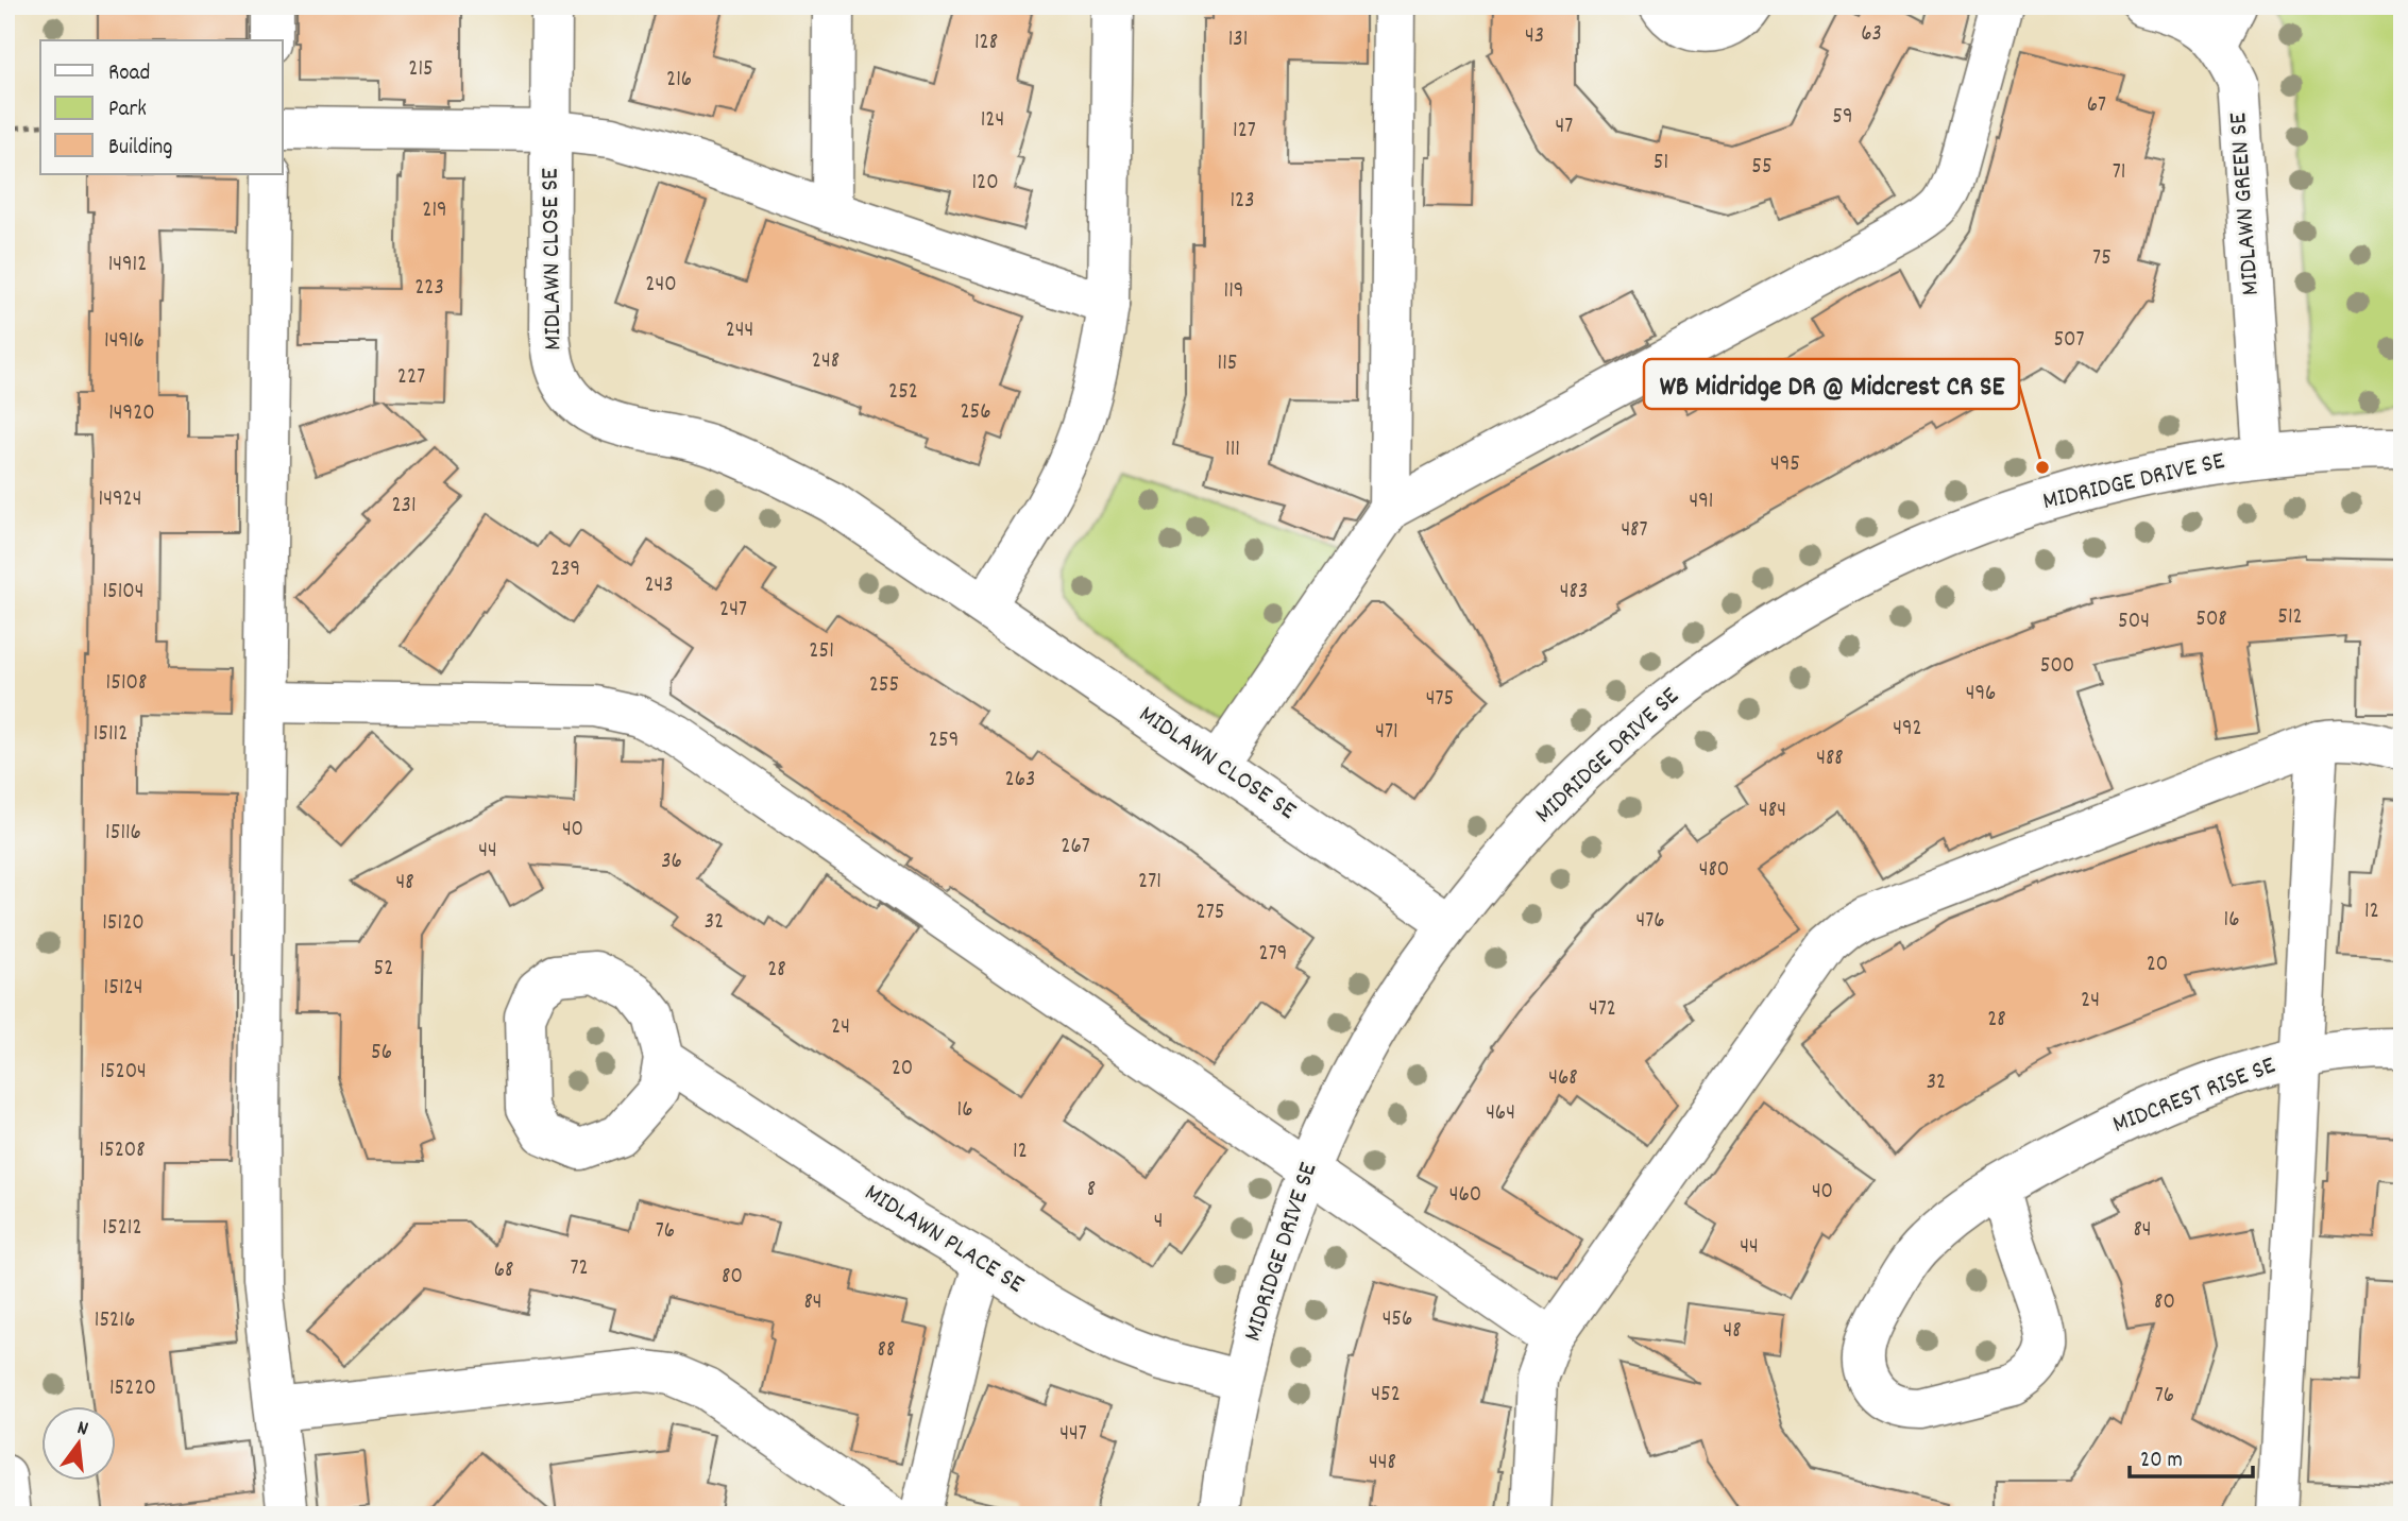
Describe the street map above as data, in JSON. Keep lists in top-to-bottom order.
{
  "streets": {
    "street": [
      "MIDLAWN GREEN SE",
      "MIDLAWN CLOSE SE",
      "MIDRIDGE DRIVE SE",
      "MIDCREST RISE SE",
      "MIDLAWN PLACE SE"
    ]
  },
  "crossings": [
    ["MIDLAWN GREEN SE", "MIDRIDGE DRIVE SE"],
    ["MIDLAWN CLOSE SE", "MIDRIDGE DRIVE SE"],
    ["MIDRIDGE DRIVE SE", "MIDLAWN PLACE SE"]
  ],
  "places": ["WB Midridge DR @ Midcrest CR SE"],
  "house_numbers": [
    "63",
    "43",
    "131",
    "128",
    "215",
    "216",
    "67",
    "59",
    "124",
    "47",
    "127",
    "51",
    "55",
    "71",
    "120",
    "123",
    "219",
    "75",
    "14912",
    "240",
    "223",
    "119",
    "244",
    "507",
    "14916",
    "248",
    "115",
    "227",
    "252",
    "256",
    "14920",
    "111",
    "495",
    "14924",
    "491",
    "231",
    "487",
    "239",
    "243",
    "15104",
    "483",
    "247",
    "512",
    "508",
    "504",
    "251",
    "500",
    "15108",
    "255",
    "496",
    "475",
    "492",
    "471",
    "15112",
    "259",
    "488",
    "263",
    "484",
    "40",
    "15116",
    "267",
    "44",
    "36",
    "480",
    "271",
    "48",
    "12",
    "275",
    "16",
    "476",
    "32",
    "15120",
    "279",
    "20",
    "52",
    "28",
    "15124",
    "24",
    "472",
    "28",
    "24",
    "56",
    "20",
    "15204",
    "468",
    "32",
    "16",
    "464",
    "15208",
    "12",
    "8",
    "40",
    "460",
    "4",
    "15212",
    "84",
    "76",
    "44",
    "72",
    "68",
    "80",
    "84",
    "80",
    "456",
    "15216",
    "48",
    "88",
    "15220",
    "452",
    "76",
    "447",
    "448"
  ],
  "legend": ["Road", "Park", "Building"],
  "scale_bar": "20 m",
  "north": "top"
}
